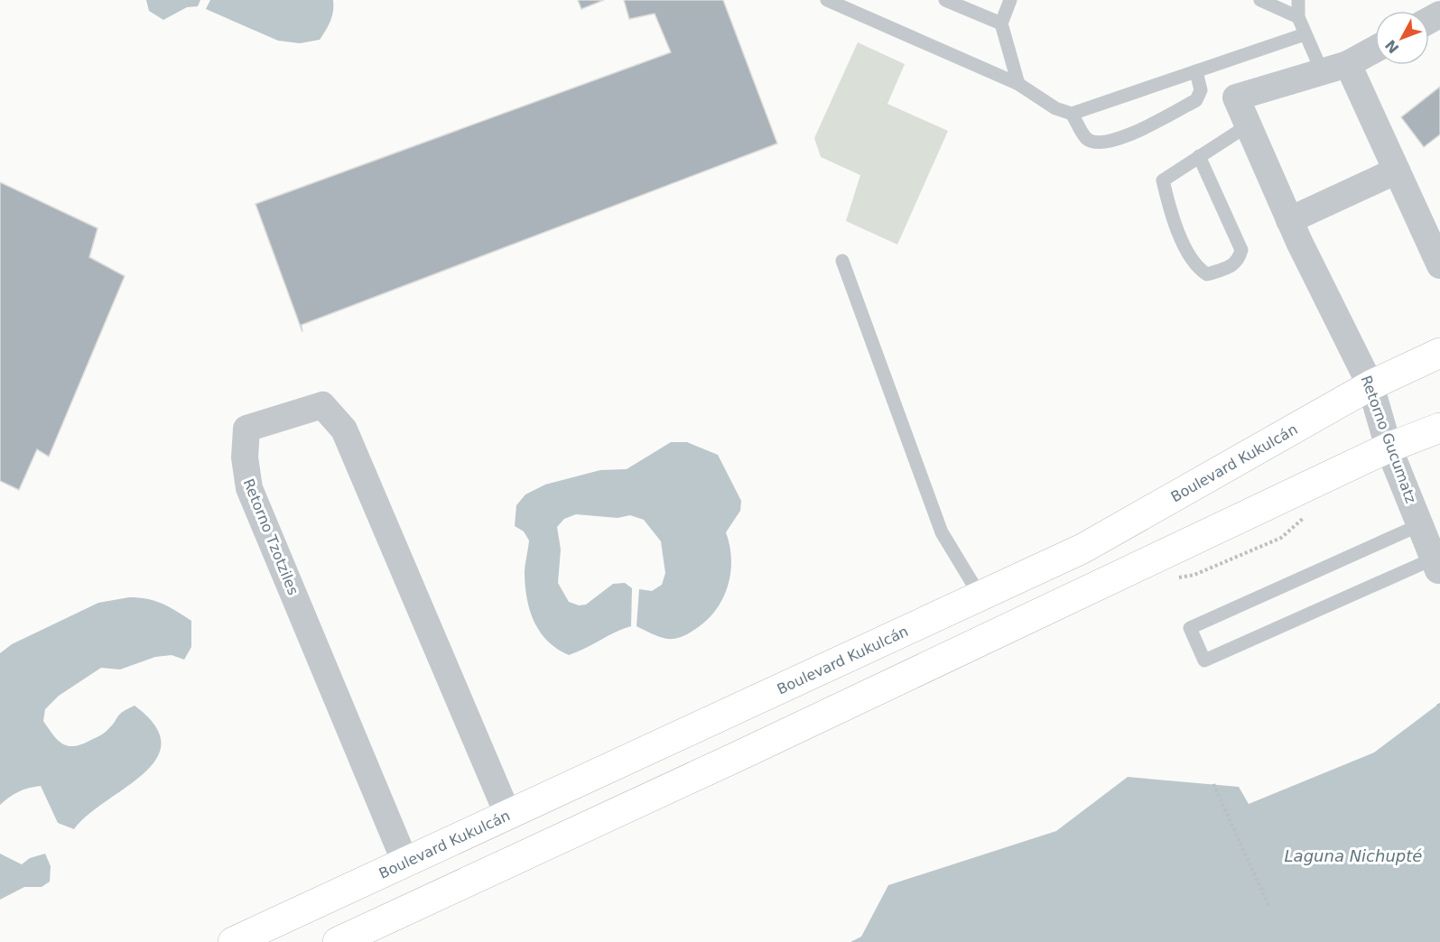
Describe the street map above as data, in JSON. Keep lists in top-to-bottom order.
{
  "streets": {
    "main road": ["Boulevard Kukulcán"],
    "street": ["Retorno Gucumatz", "Retorno Tzotziles"]
  },
  "crossings": [
    ["Retorno Gucumatz", "Boulevard Kukulcán"],
    ["Boulevard Kukulcán", "Retorno Tzotziles"]
  ],
  "water": ["Laguna Nichupté"],
  "north": "bottom left"
}
